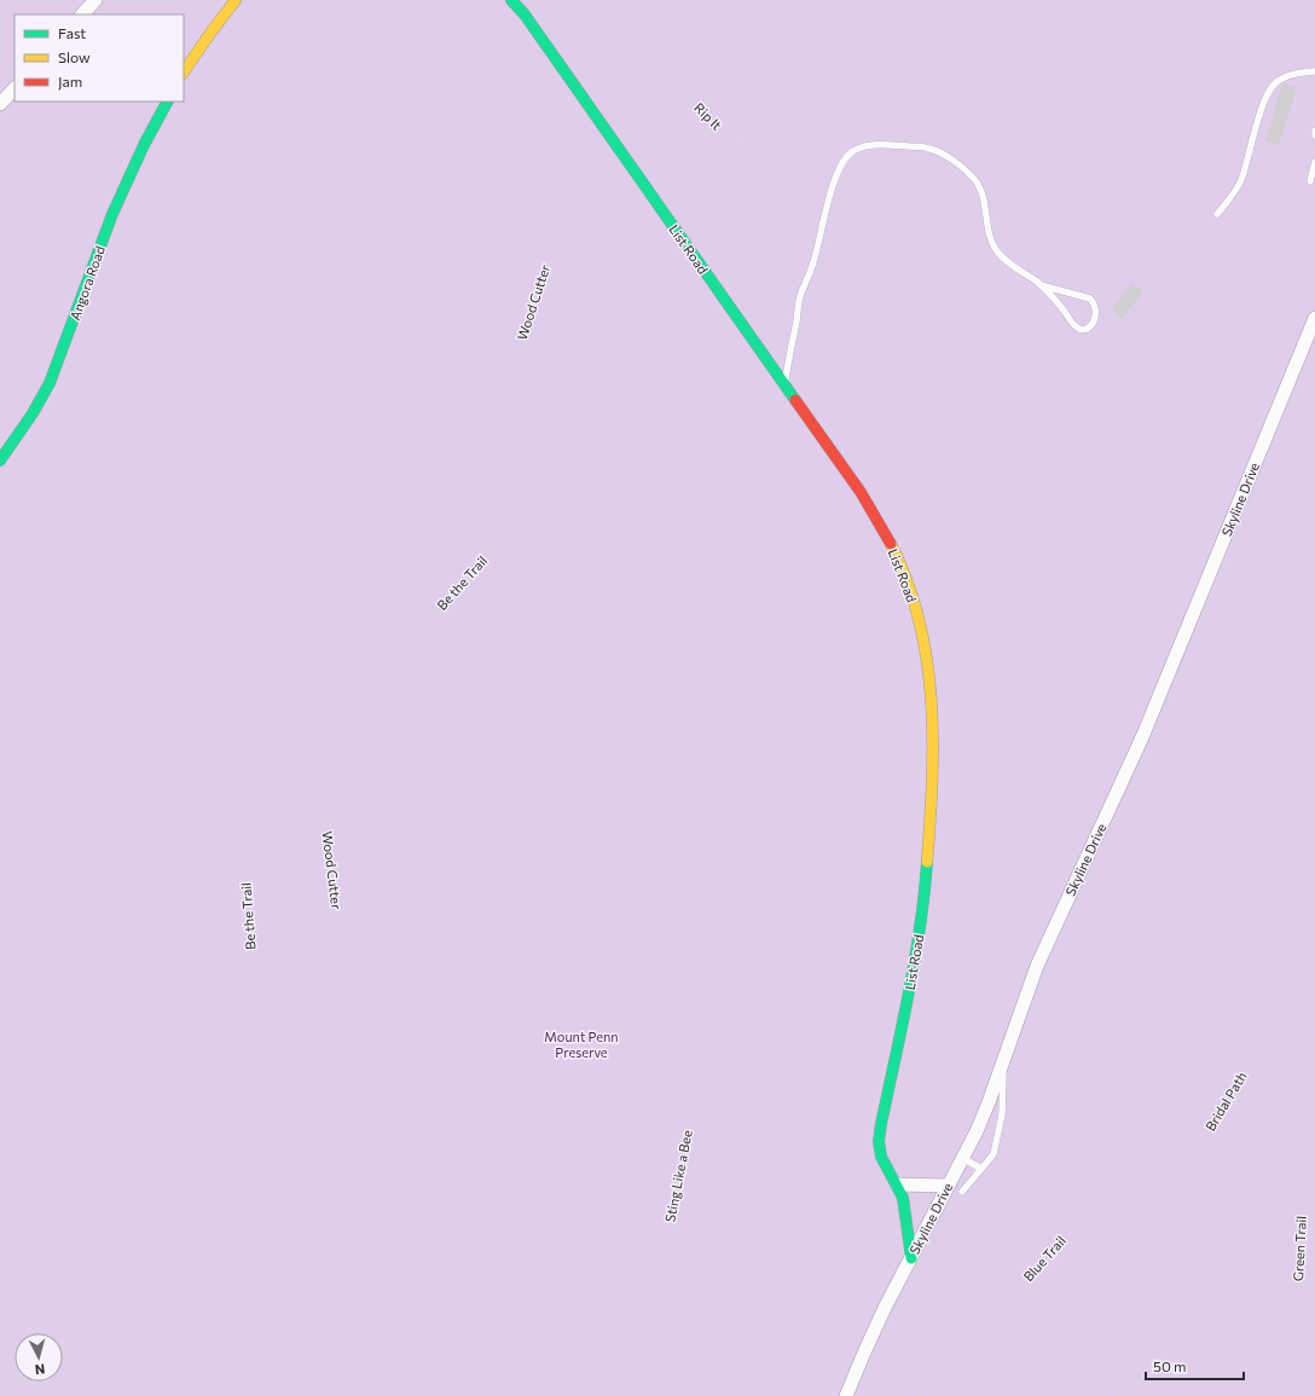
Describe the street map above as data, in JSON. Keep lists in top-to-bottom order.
{
  "streets": {
    "street": ["List Road", "Angora Road", "Skyline Drive"],
    "path": [
      "Rip It",
      "Wood Cutter",
      "Be the Trail",
      "Bridal Path",
      "Sting Like a Bee",
      "Green Trail",
      "Blue Trail"
    ]
  },
  "crossings": [
    ["List Road", "Skyline Drive"],
    ["Wood Cutter", "Be the Trail"],
    ["Bridal Path", "Green Trail"],
    ["Bridal Path", "Blue Trail"],
    ["Green Trail", "Blue Trail"]
  ],
  "parks": ["Mount Penn Preserve"],
  "legend": ["Fast", "Slow", "Jam"],
  "scale_bar": "50 m",
  "north": "bottom"
}
